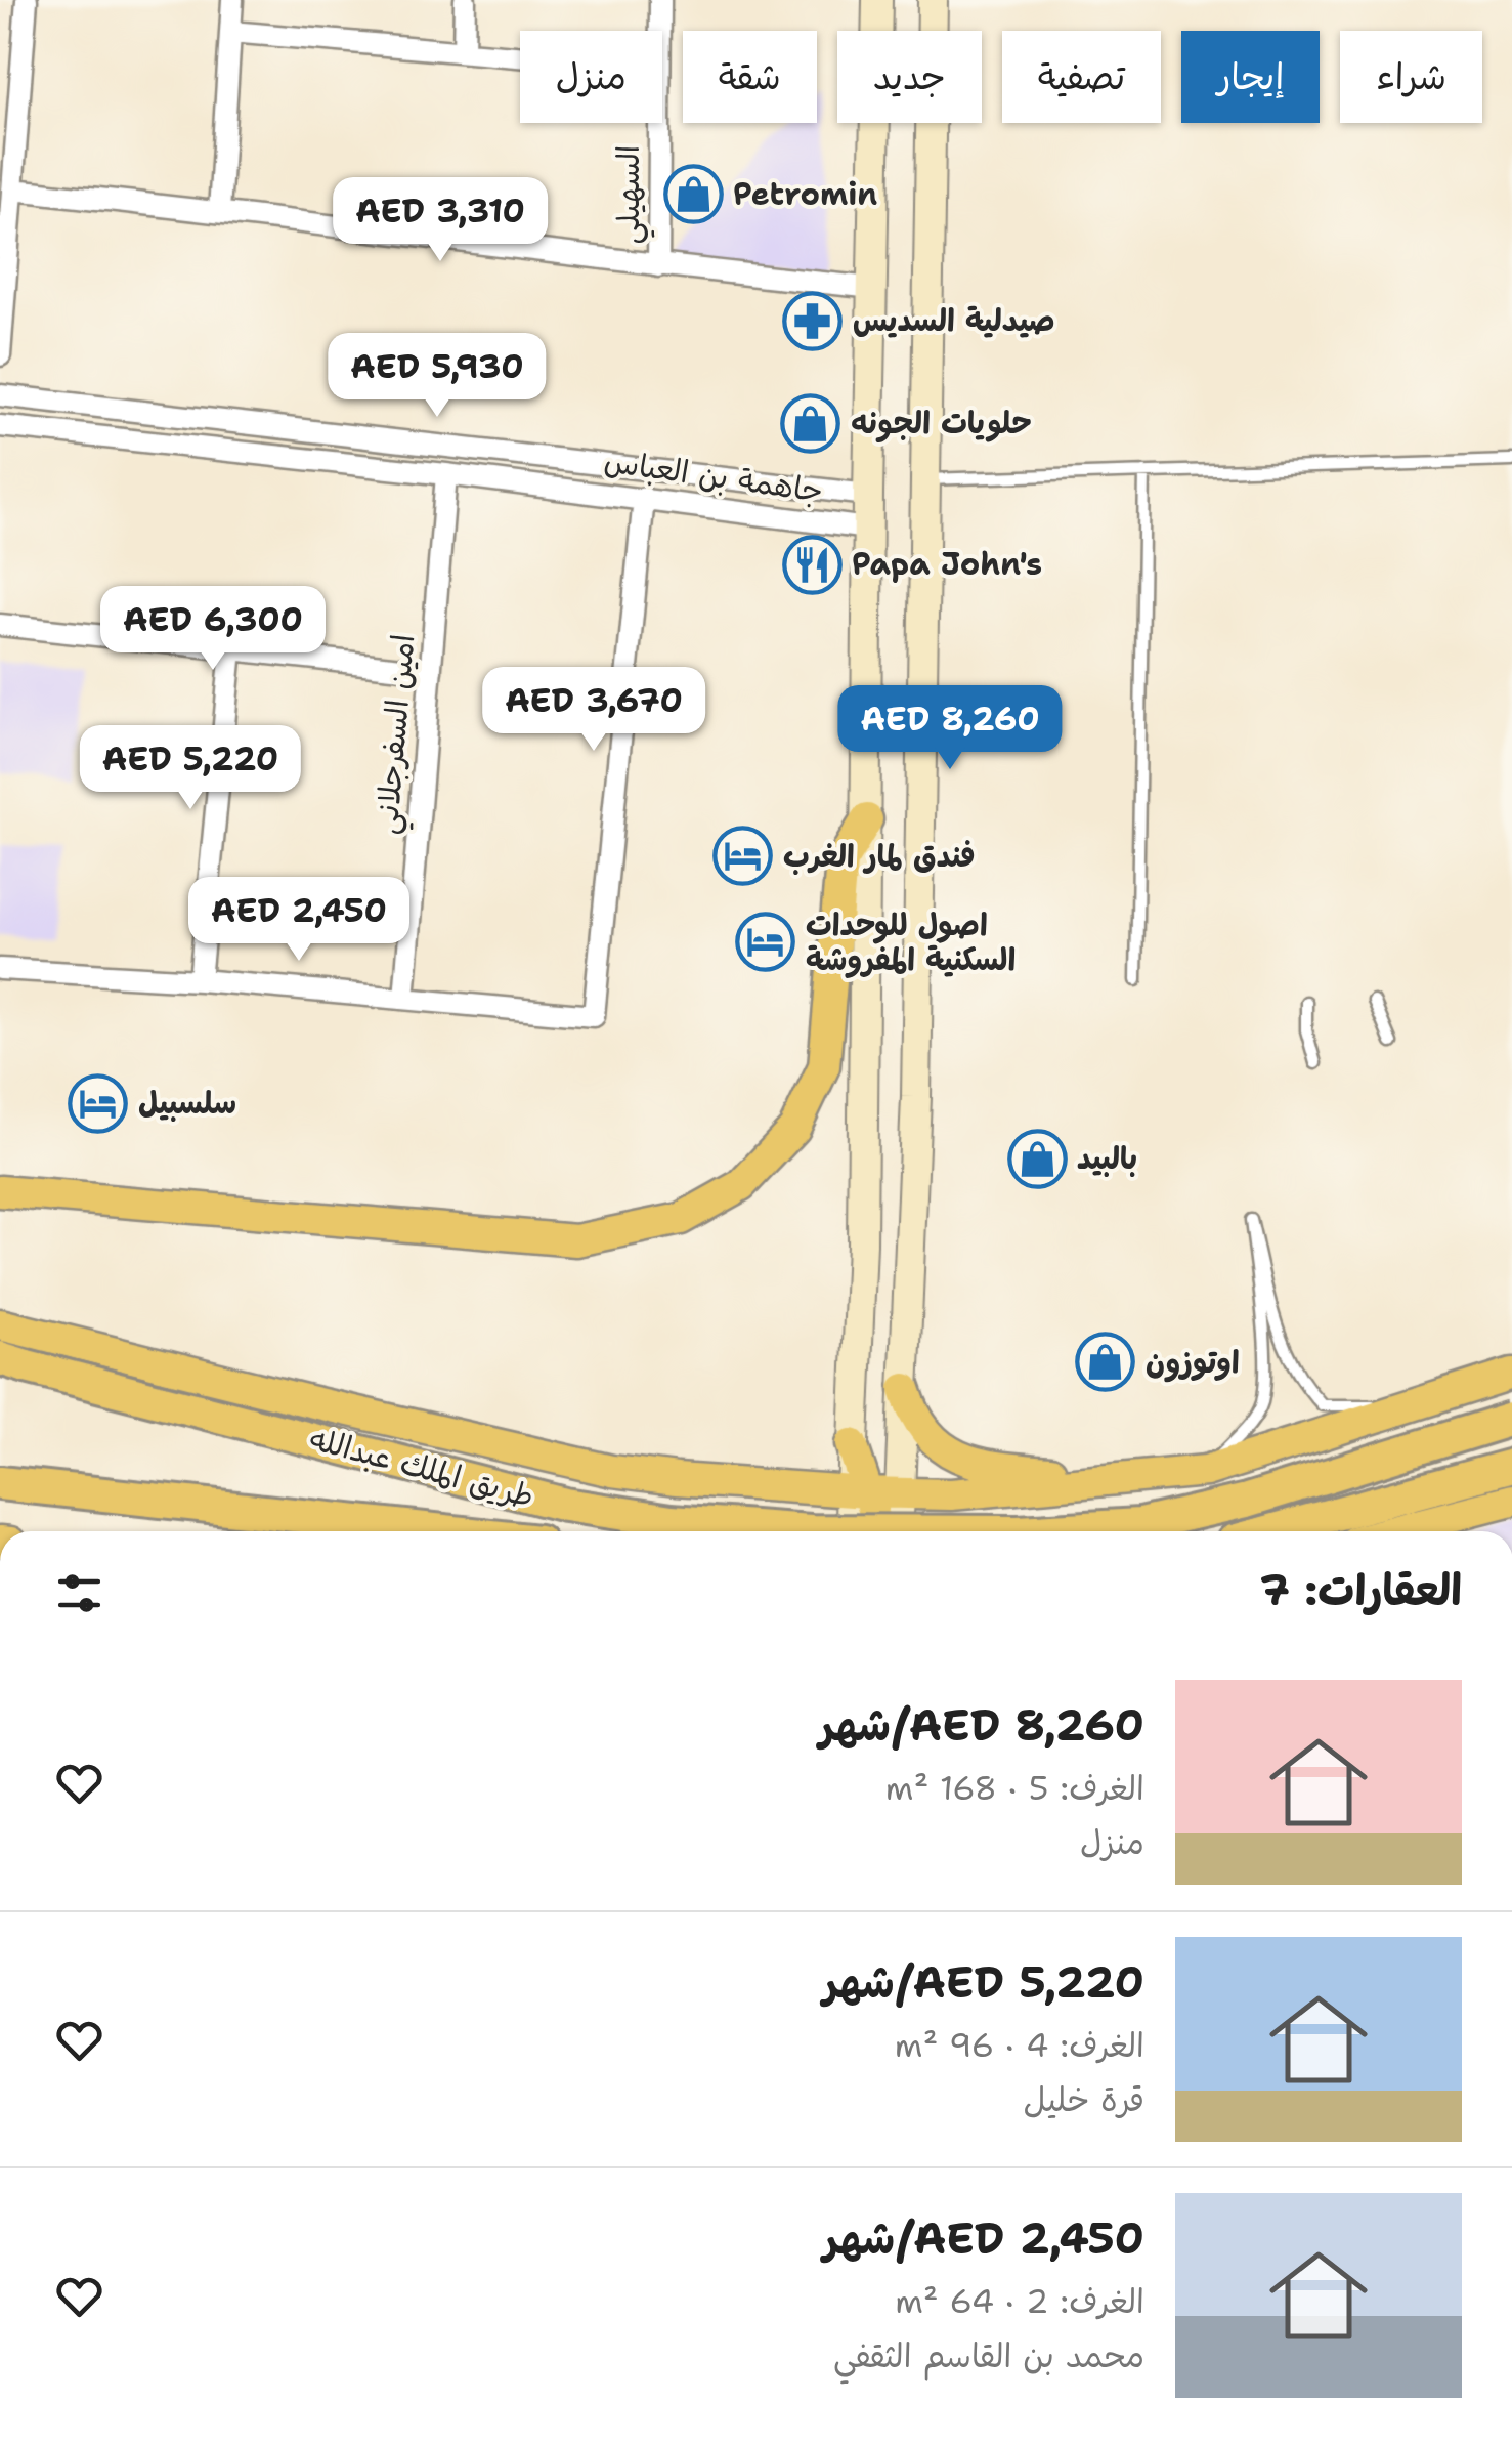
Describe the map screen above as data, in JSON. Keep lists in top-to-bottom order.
{
  "streets": {
    "highway": ["طريق الملك عبدالله"],
    "street": ["السهيلي", "جاهمة بن العباس", "امين السفرجلاني"]
  },
  "crossings": [
    ["جاهمة بن العباس", "امين السفرجلاني"]
  ],
  "places": {
    "shop": [
      "Petromin",
      "حلويات الجونه",
      "بالبيد",
      "اوتوزون"
    ],
    "pharmacy": ["صيدلية السديس"],
    "restaurant": ["Papa John's"],
    "hotel": ["فندق لمار الغرب", "اصول للوحدات السكنية المفروشة", "سلسبيل"]
  },
  "page": {
    "chip": [
      "شراء",
      "إيجار",
      "تصفية",
      "جديد",
      "شقة",
      "منزل"
    ],
    "price": [
      "AED 3,310",
      "AED 5,930",
      "AED 6,300",
      "AED 3,670",
      "AED 8,260",
      "AED 5,220",
      "AED 2,450"
    ],
    "heading": "العقارات: 7",
    "list": [
      {
        "name": "AED 8,260/شهر",
        "note": "الغرف: 5 · 168 m² · منزل"
      },
      {
        "name": "AED 5,220/شهر",
        "note": "الغرف: 4 · 96 m² · قرة خليل"
      },
      {
        "name": "AED 2,450/شهر",
        "note": "الغرف: 2 · 64 m² · محمد بن القاسم الثقفي"
      }
    ]
  }
}
